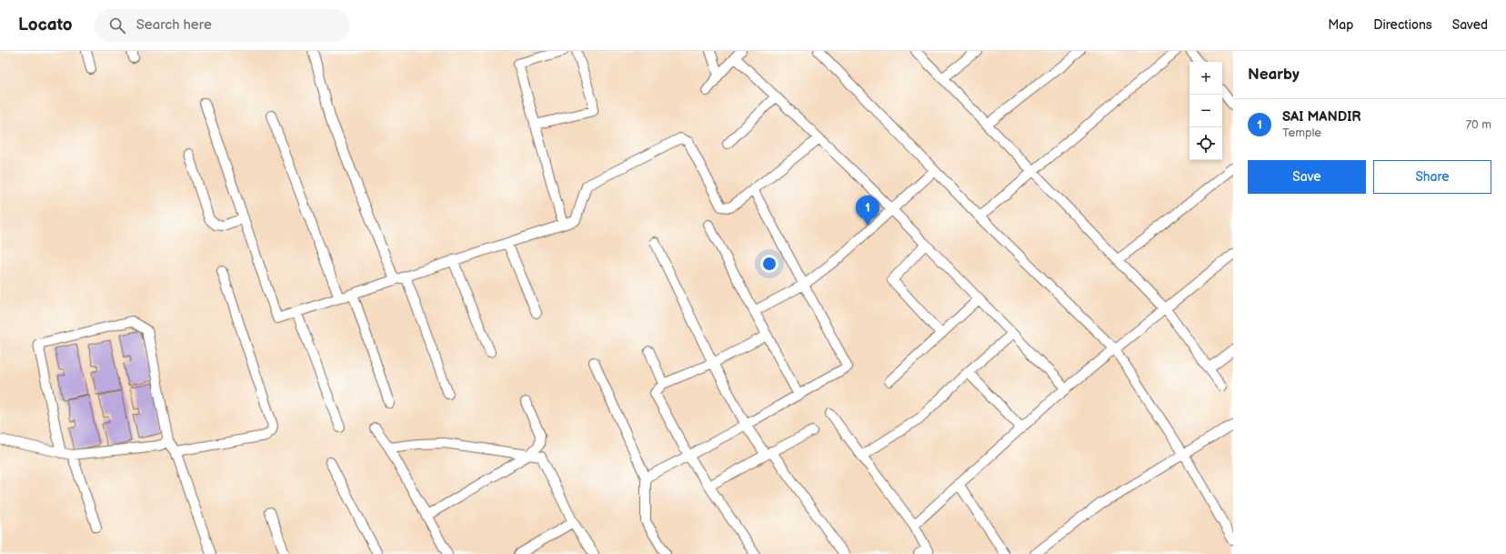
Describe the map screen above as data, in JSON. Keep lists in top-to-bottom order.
{
  "page": {
    "header": "Locato",
    "search": "Search here",
    "nav": ["Map", "Directions", "Saved"],
    "heading": "Nearby",
    "map_buttons": ["+", "−"],
    "list": [
      {
        "mark": "1",
        "name": "SAI MANDIR",
        "note": "Temple",
        "value": "70 m"
      }
    ],
    "buttons": ["Save", "Share"],
    "pins": "1"
  }
}
